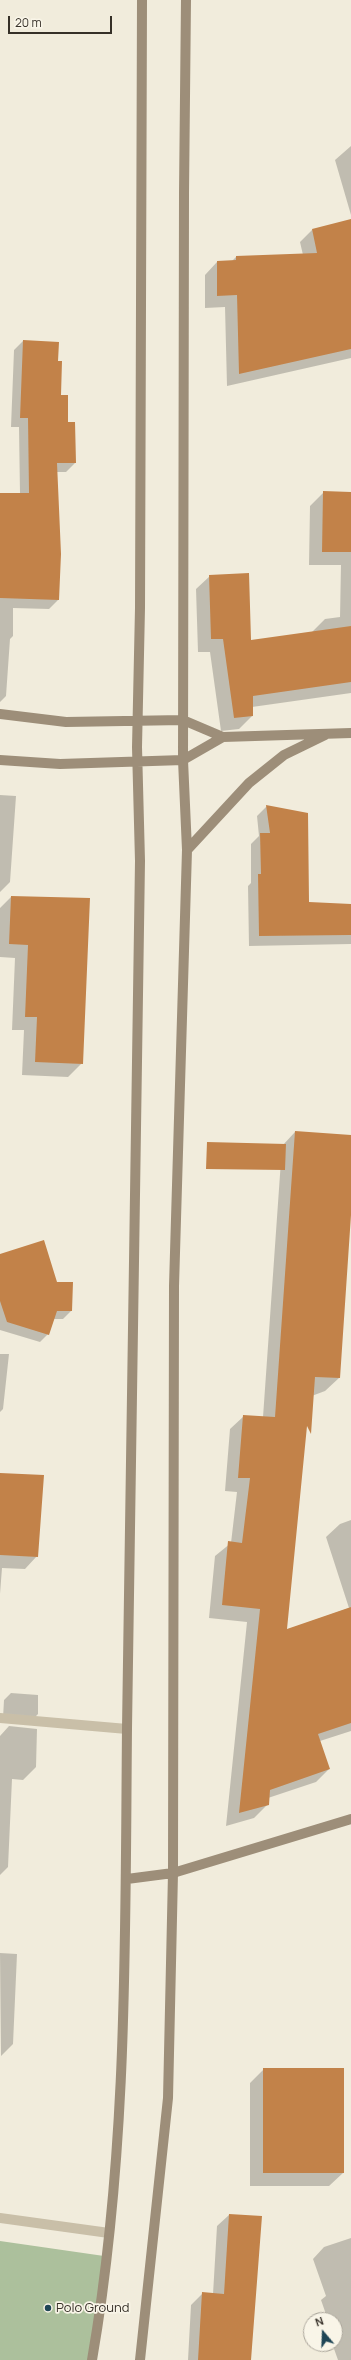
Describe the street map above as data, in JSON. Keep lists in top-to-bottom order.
{
  "places": ["Polo Ground"],
  "scale_bar": "20 m",
  "north": "top"
}
